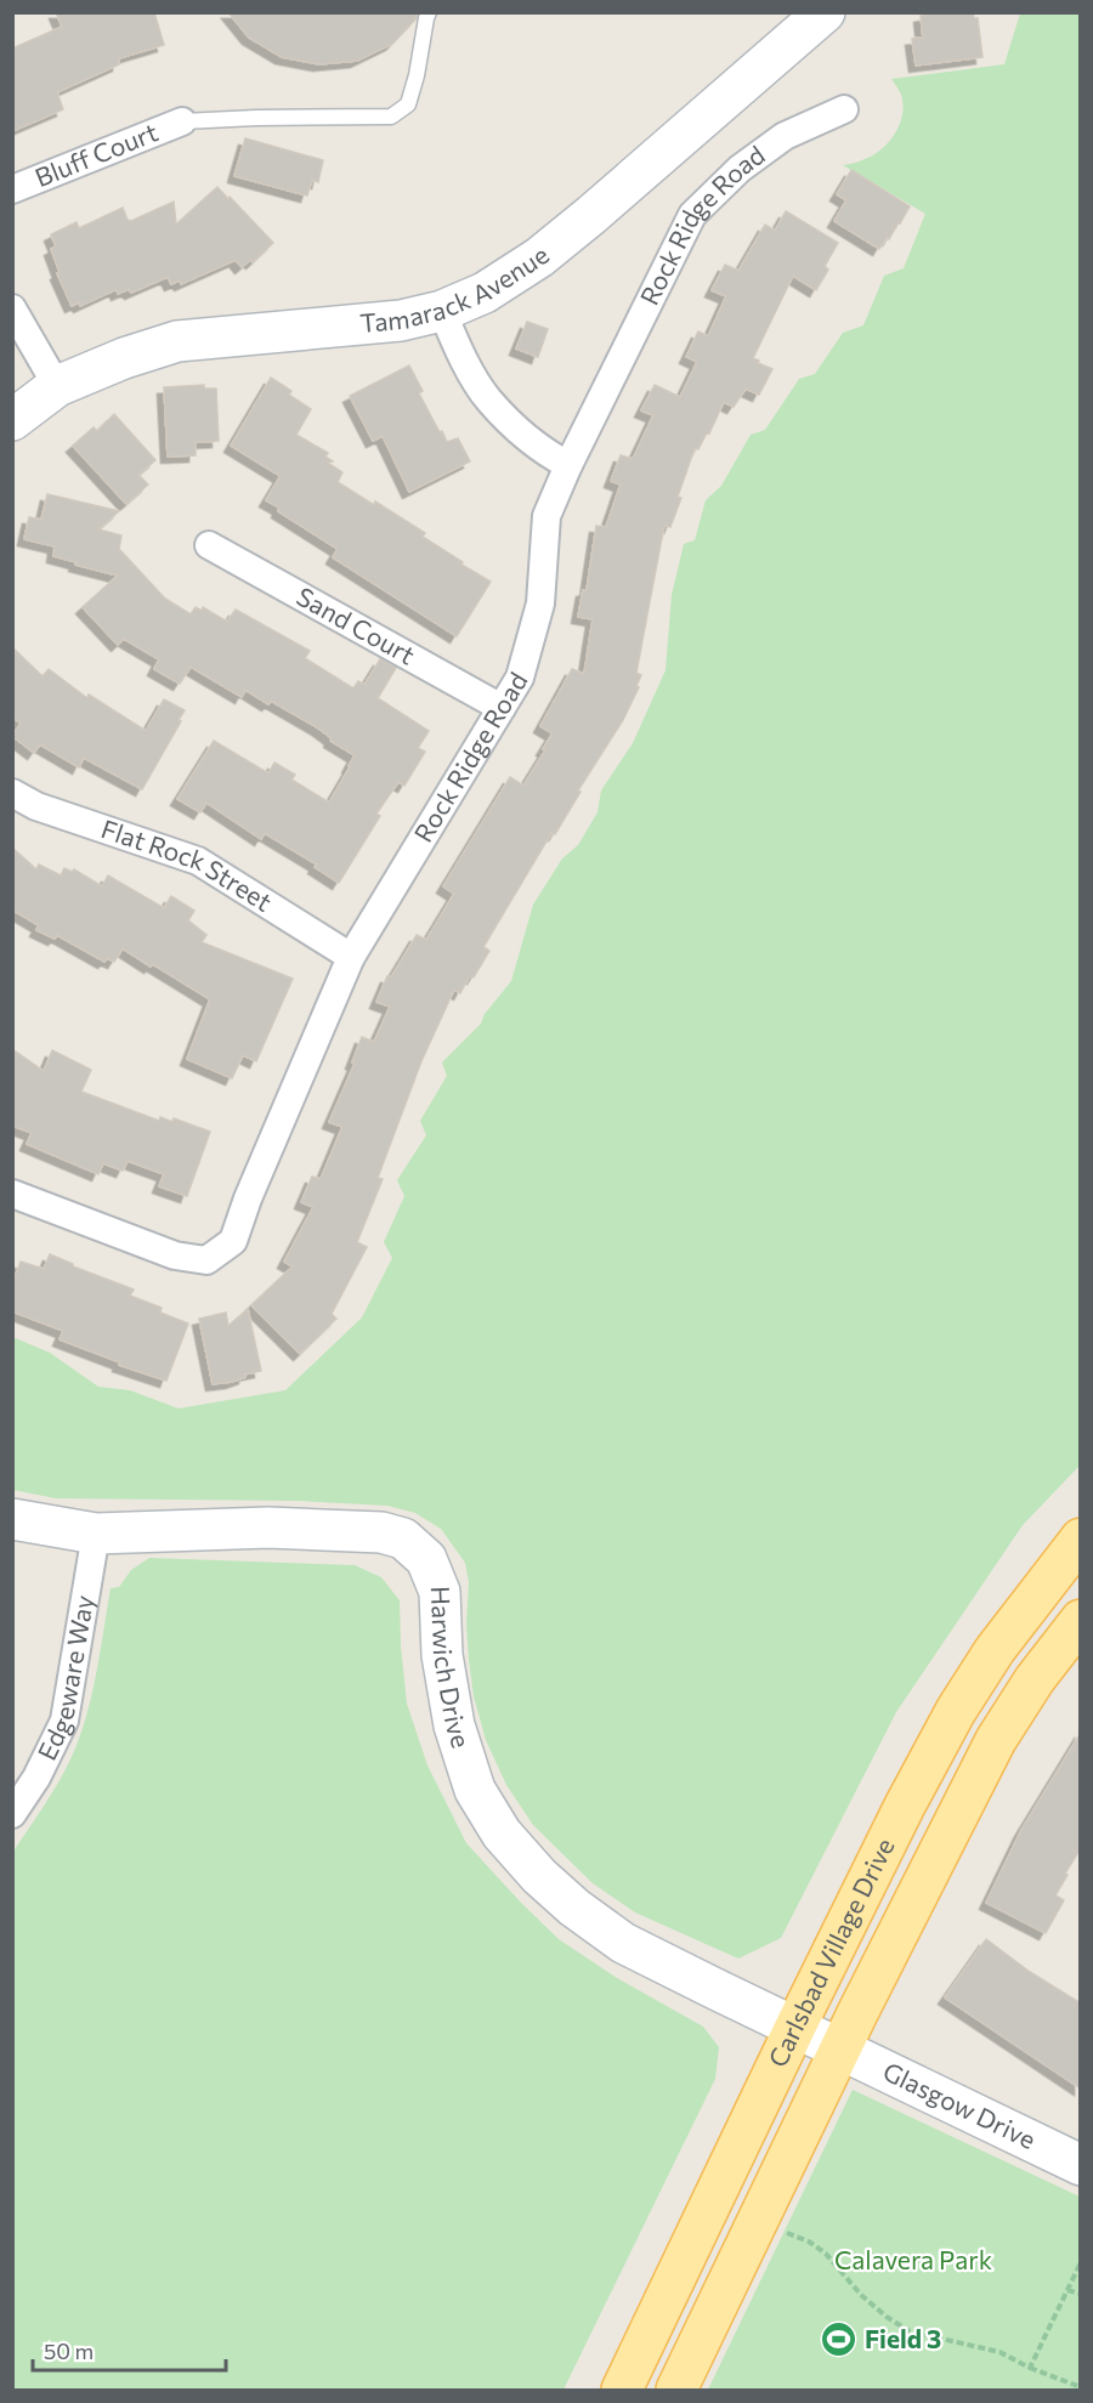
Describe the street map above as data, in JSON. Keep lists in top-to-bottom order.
{
  "streets": {
    "main road": ["Carlsbad Village Drive"],
    "street": [
      "Bluff Court",
      "Rock Ridge Road",
      "Tamarack Avenue",
      "Sand Court",
      "Flat Rock Street",
      "Harwich Drive",
      "Edgeware Way",
      "Glasgow Drive"
    ]
  },
  "crossings": [
    ["Rock Ridge Road", "Sand Court"],
    ["Rock Ridge Road", "Flat Rock Street"],
    ["Harwich Drive", "Edgeware Way"],
    ["Harwich Drive", "Carlsbad Village Drive"],
    ["Harwich Drive", "Glasgow Drive"],
    ["Carlsbad Village Drive", "Glasgow Drive"]
  ],
  "parks": ["Calavera Park"],
  "places": {
    "sports": ["Field 3"]
  },
  "scale_bar": "50 m"
}
